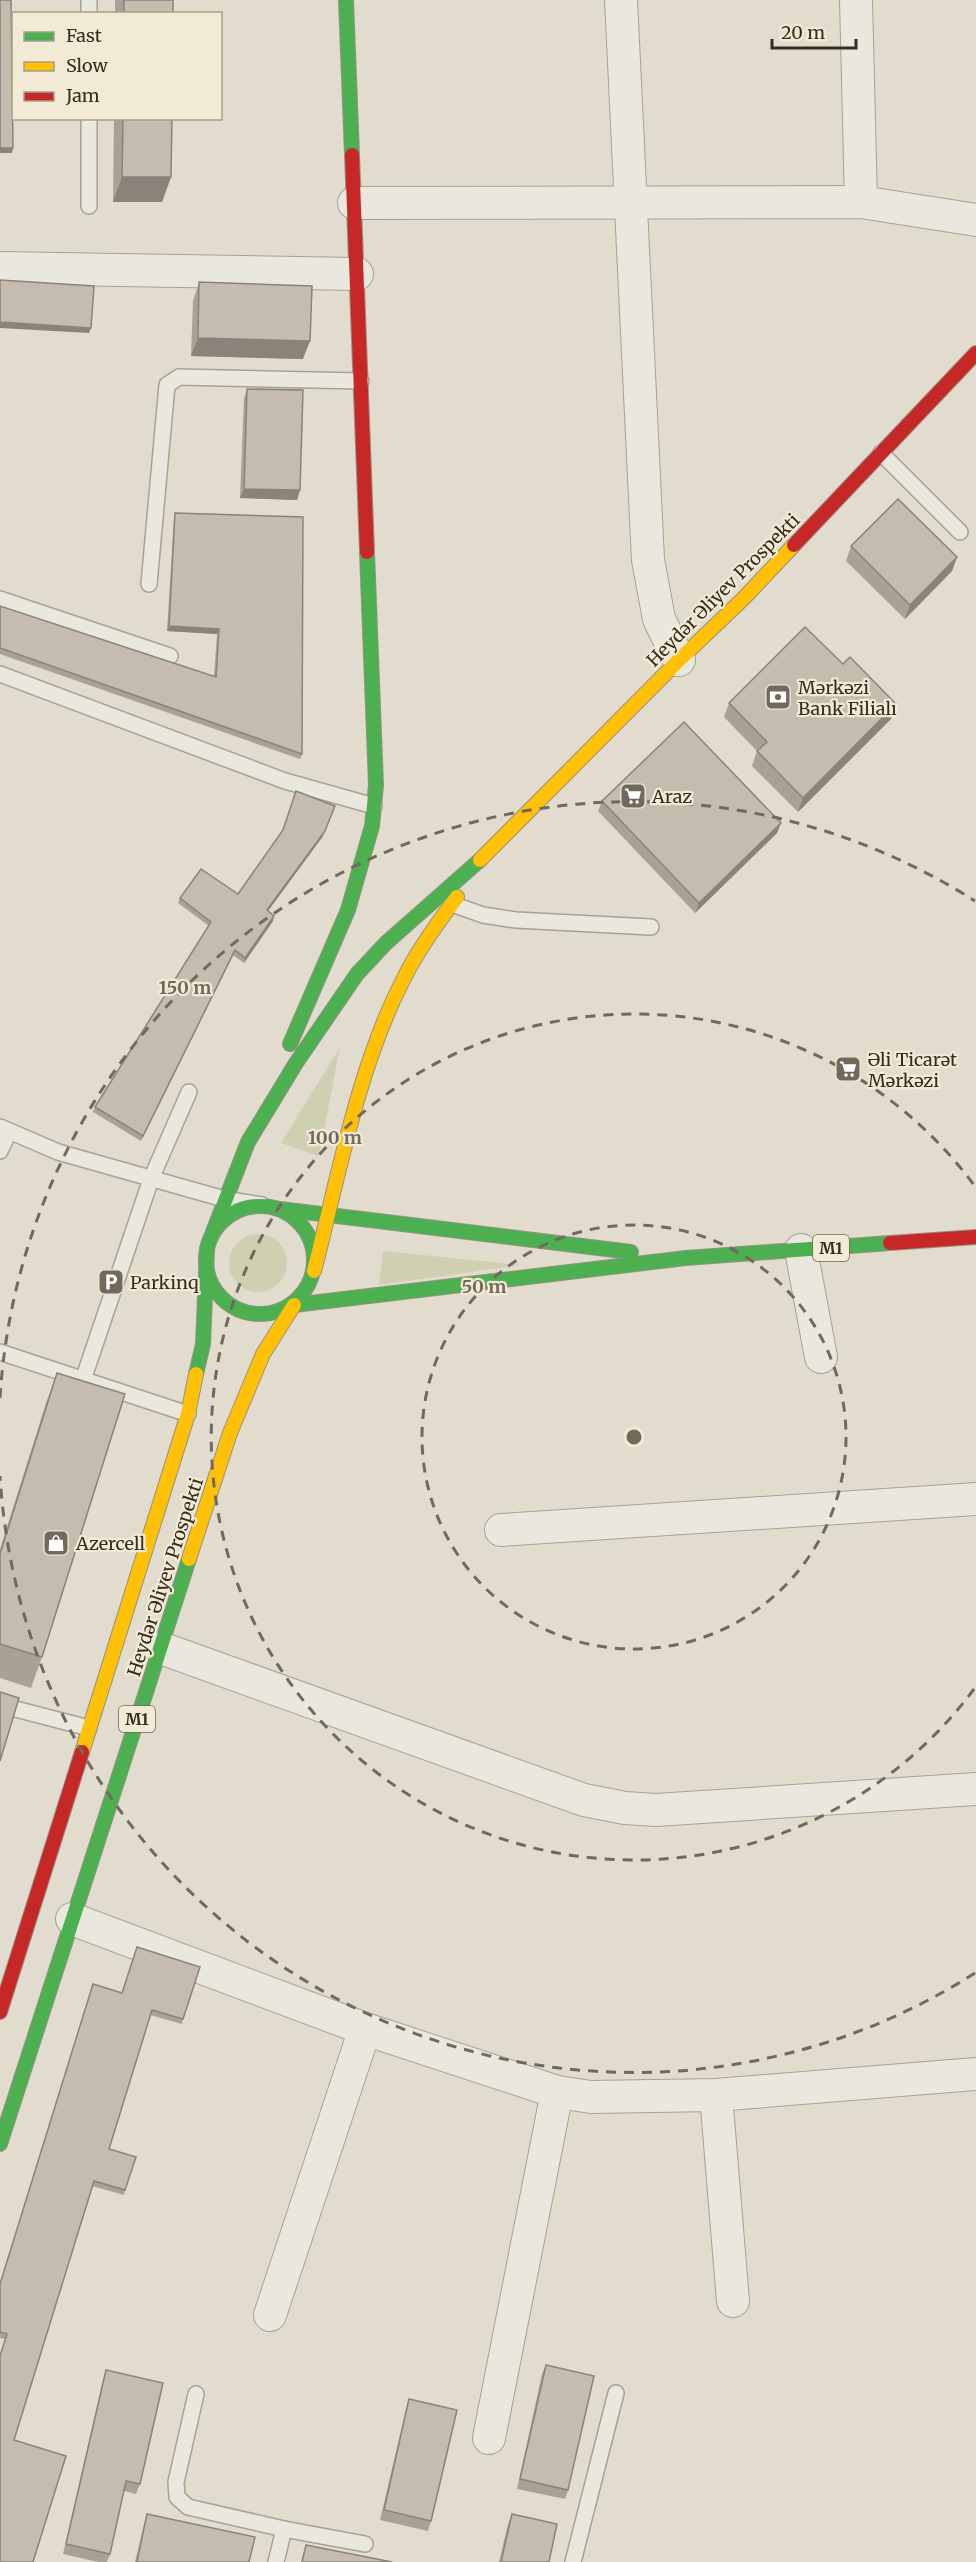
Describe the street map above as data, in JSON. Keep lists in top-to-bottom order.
{
  "streets": {
    "main road": ["Heydər Əliyev Prospekti", "M1"]
  },
  "places": {
    "bank": ["Mərkəzi Bank Filialı"],
    "supermarket": ["Araz", "Əli Ticarət Mərkəzi"],
    "parking": ["Parkinq"],
    "shop": ["Azercell"]
  },
  "legend": ["Fast", "Slow", "Jam"],
  "scale_bar": "20 m",
  "rings": ["150 m", "100 m", "50 m"]
}
